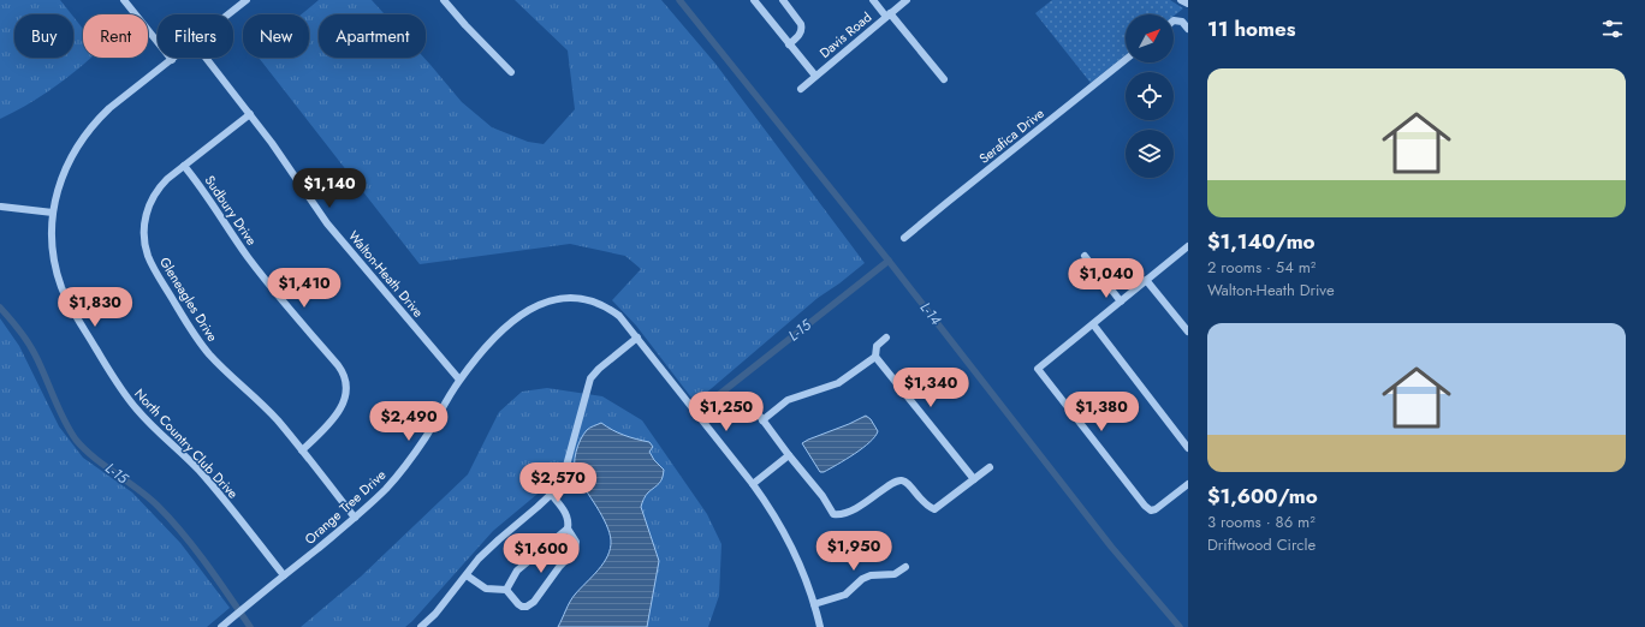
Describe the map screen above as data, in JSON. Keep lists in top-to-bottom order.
{
  "streets": {
    "street": [
      "Davis Road",
      "Serafica Drive",
      "Sudbury Drive",
      "Walton-Heath Drive",
      "Gleneagles Drive",
      "North Country Club Drive",
      "Orange Tree Drive"
    ]
  },
  "crossings": [
    ["Sudbury Drive", "Gleneagles Drive"],
    ["Walton-Heath Drive", "Gleneagles Drive"],
    ["Walton-Heath Drive", "Orange Tree Drive"],
    ["Gleneagles Drive", "Orange Tree Drive"],
    ["North Country Club Drive", "Orange Tree Drive"]
  ],
  "water": ["L-14", "L-15"],
  "north": "top right",
  "page": {
    "heading": "11 homes",
    "chip": [
      "Buy",
      "Rent",
      "Filters",
      "New",
      "Apartment"
    ],
    "list": [
      {
        "name": "$1,140/mo",
        "note": "2 rooms · 54 m² · Walton-Heath Drive"
      },
      {
        "name": "$1,600/mo",
        "note": "3 rooms · 86 m² · Driftwood Circle"
      }
    ],
    "price": [
      "$1,140",
      "$1,040",
      "$1,410",
      "$1,830",
      "$1,340",
      "$1,250",
      "$1,380",
      "$2,490",
      "$2,570",
      "$1,950",
      "$1,600"
    ]
  }
}
